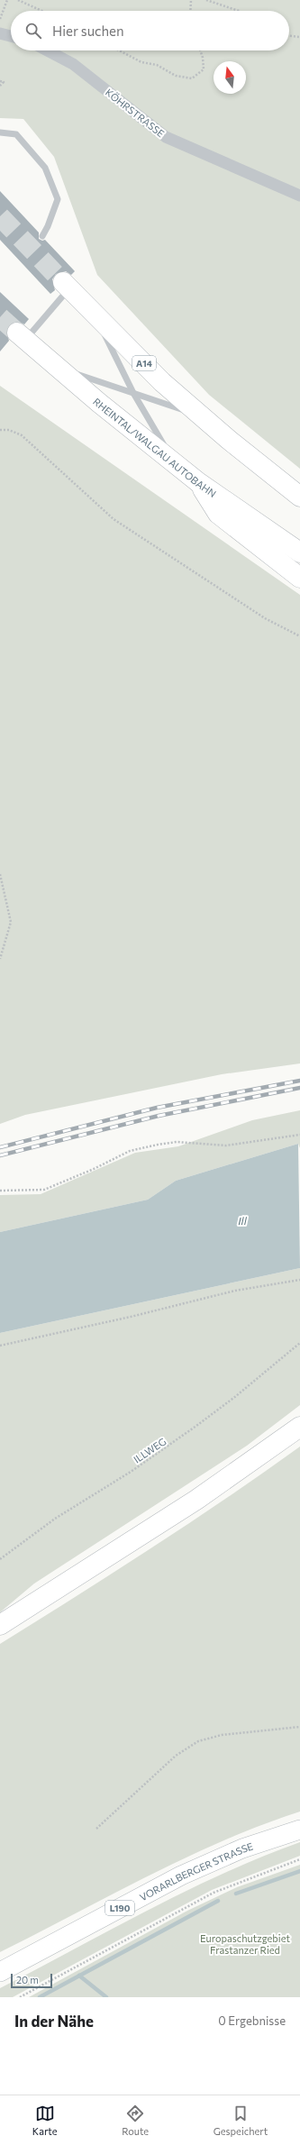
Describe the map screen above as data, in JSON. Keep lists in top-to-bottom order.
{
  "streets": {
    "highway": ["A14", "RHEINTAL/WALGAU AUTOBAHN"],
    "main road": ["VORARLBERGER STRASSE", "L190"],
    "street": ["KÖHRSTRASSE"],
    "path": ["ILLWEG"]
  },
  "water": ["Ill"],
  "parks": ["Europaschutzgebiet Frastanzer Ried"],
  "scale_bar": "20 m",
  "north": "top",
  "page": {
    "search": "Hier suchen",
    "scale": "20 m",
    "heading": ["In der Nähe", "0 Ergebnisse"],
    "nav": ["Karte", "Route", "Gespeichert"]
  }
}
